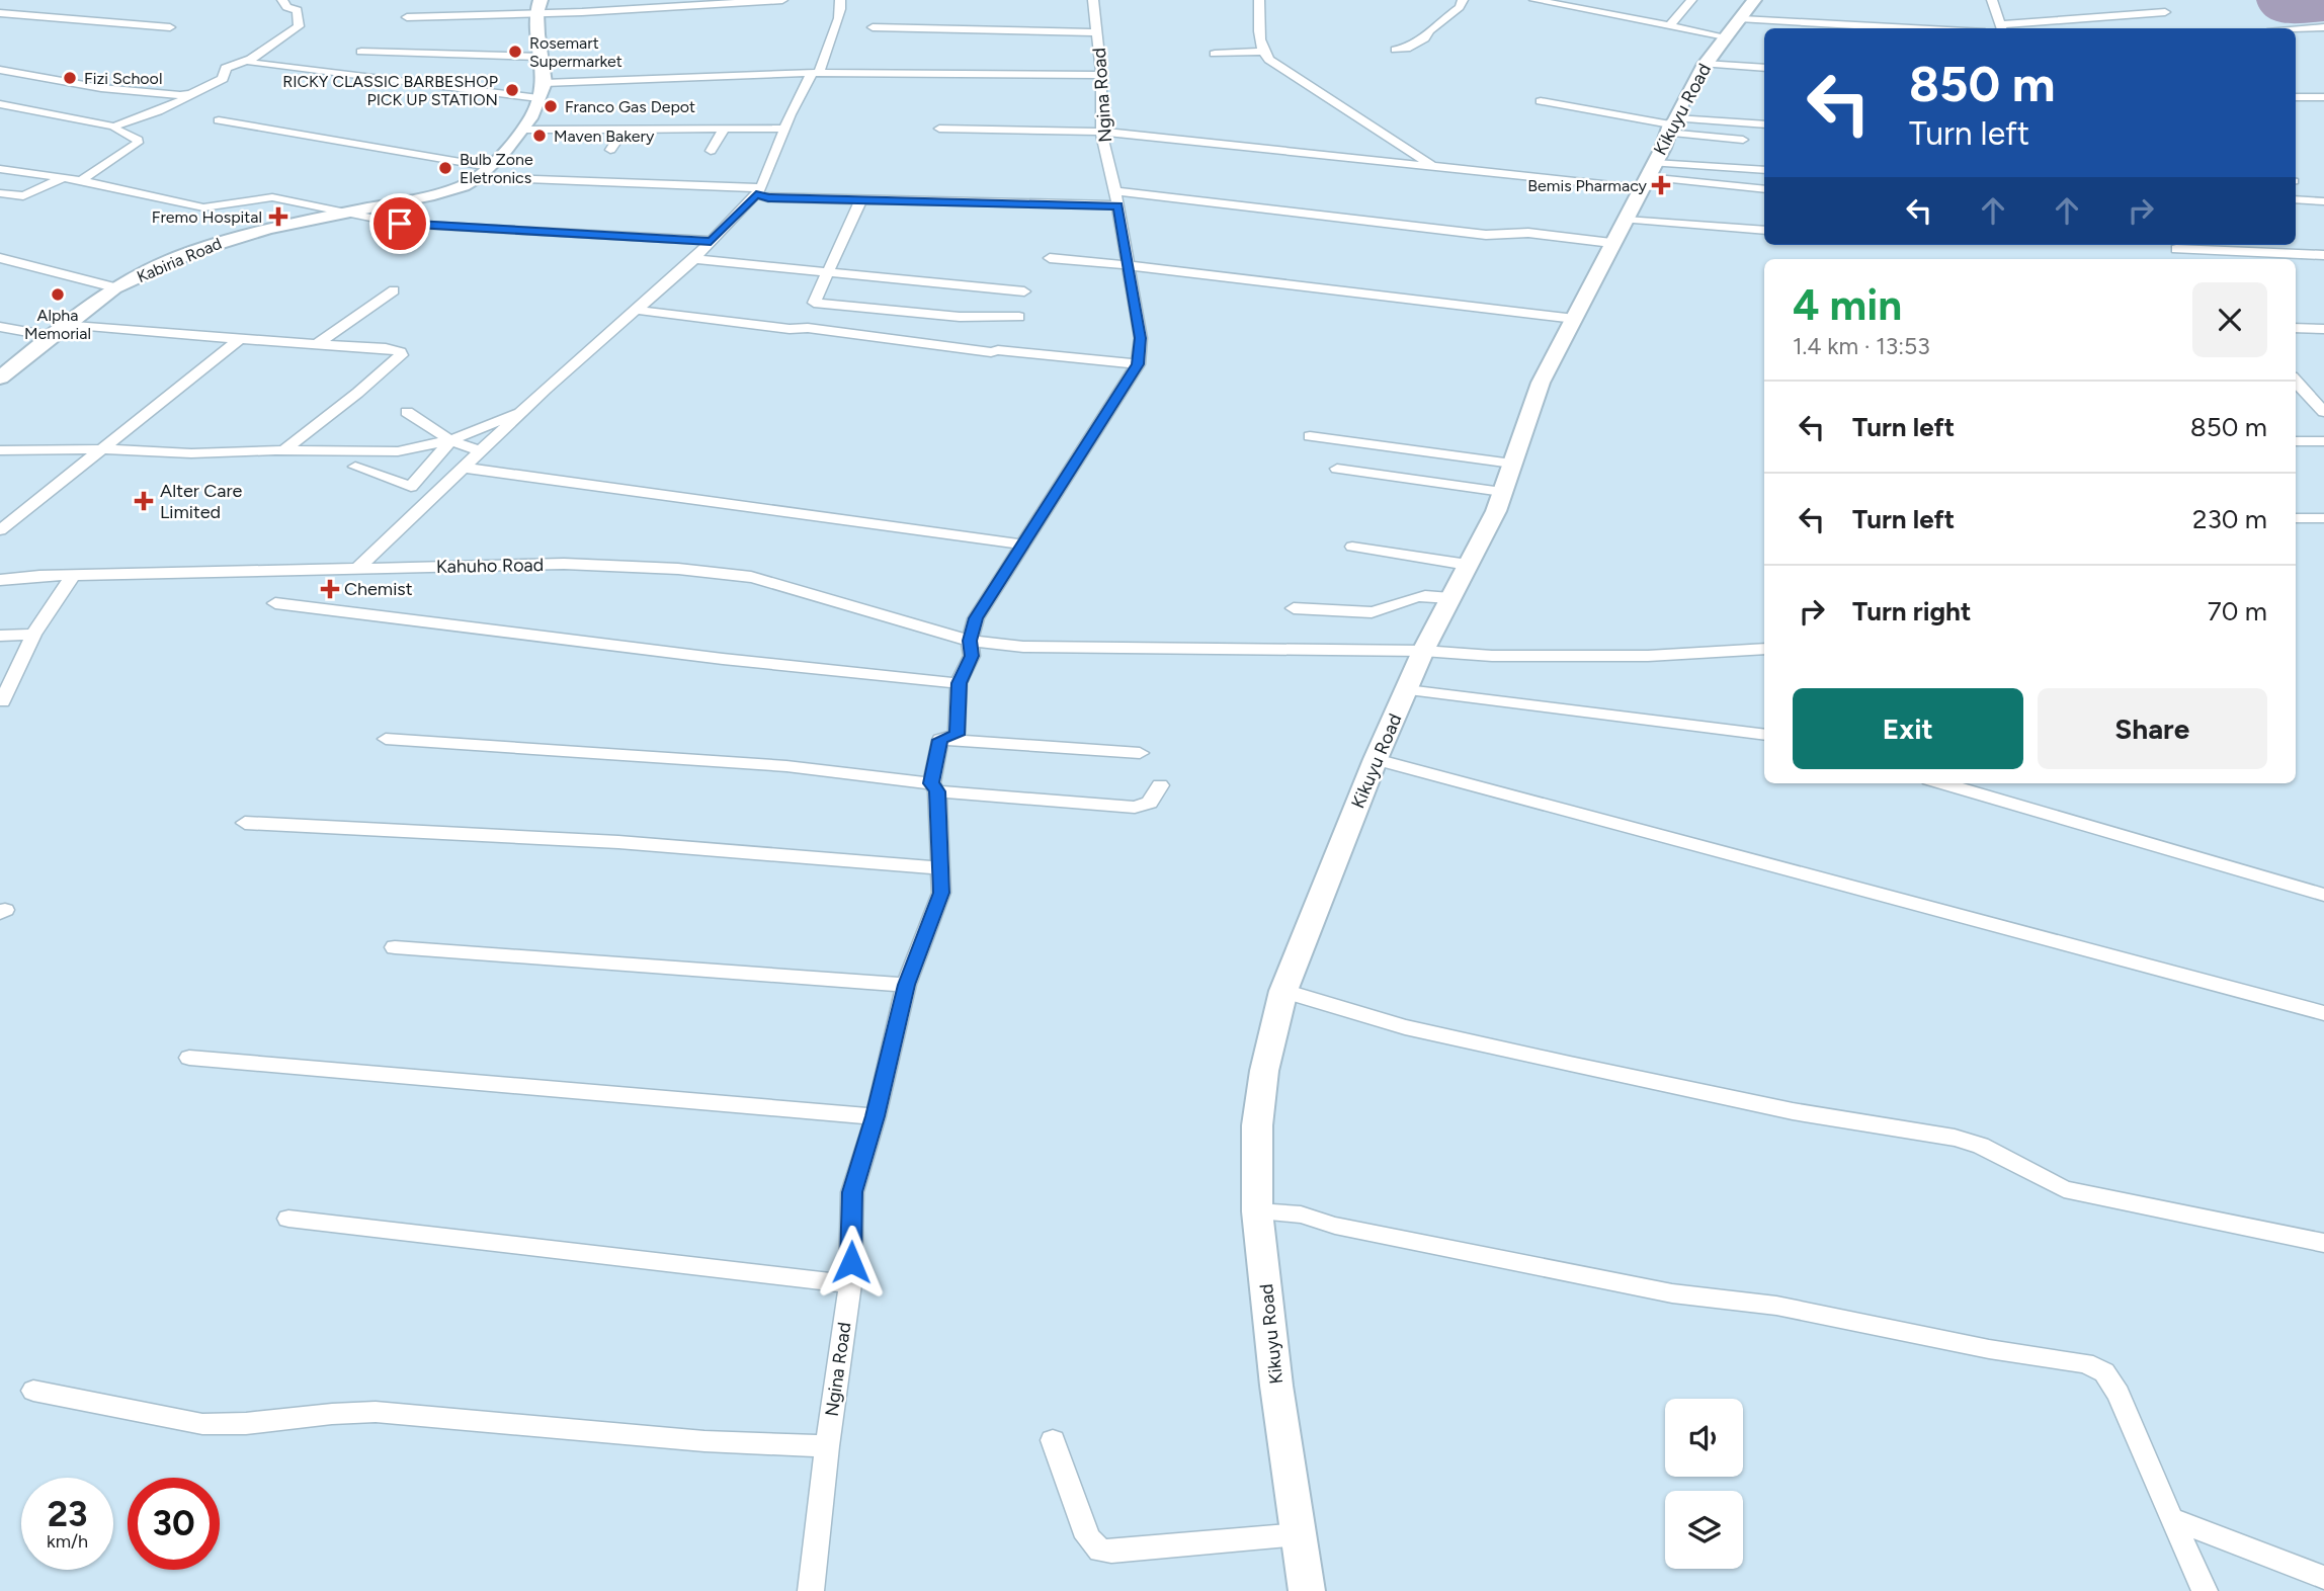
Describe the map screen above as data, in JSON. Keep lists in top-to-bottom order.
{
  "streets": {
    "main road": ["Kikuyu Road", "Kabiria Road"],
    "street": ["Ngina Road", "Kahuho Road"]
  },
  "crossings": [
    ["Ngina Road", "Kahuho Road"],
    ["Kikuyu Road", "Kahuho Road"]
  ],
  "places": {
    "other": [
      "Rosemart Supermarket",
      "Fizi School",
      "RICKY CLASSIC BARBESHOP PICK UP STATION",
      "Franco Gas Depot",
      "Maven Bakery",
      "Bulb Zone Eletronics",
      "Alpha Memorial"
    ],
    "health": [
      "Bemis Pharmacy",
      "Fremo Hospital",
      "Alter Care Limited",
      "Chemist"
    ]
  },
  "page": {
    "turn": ["850 m", "Turn left"],
    "heading": ["4 min", "1.4 km · 13:53"],
    "list": [
      {
        "name": "Turn left",
        "value": "850 m"
      },
      {
        "name": "Turn left",
        "value": "230 m"
      },
      {
        "name": "Turn right",
        "value": "70 m"
      }
    ],
    "buttons": ["Exit", "Share"],
    "speed": "23 km/h",
    "limit": "30"
  }
}
